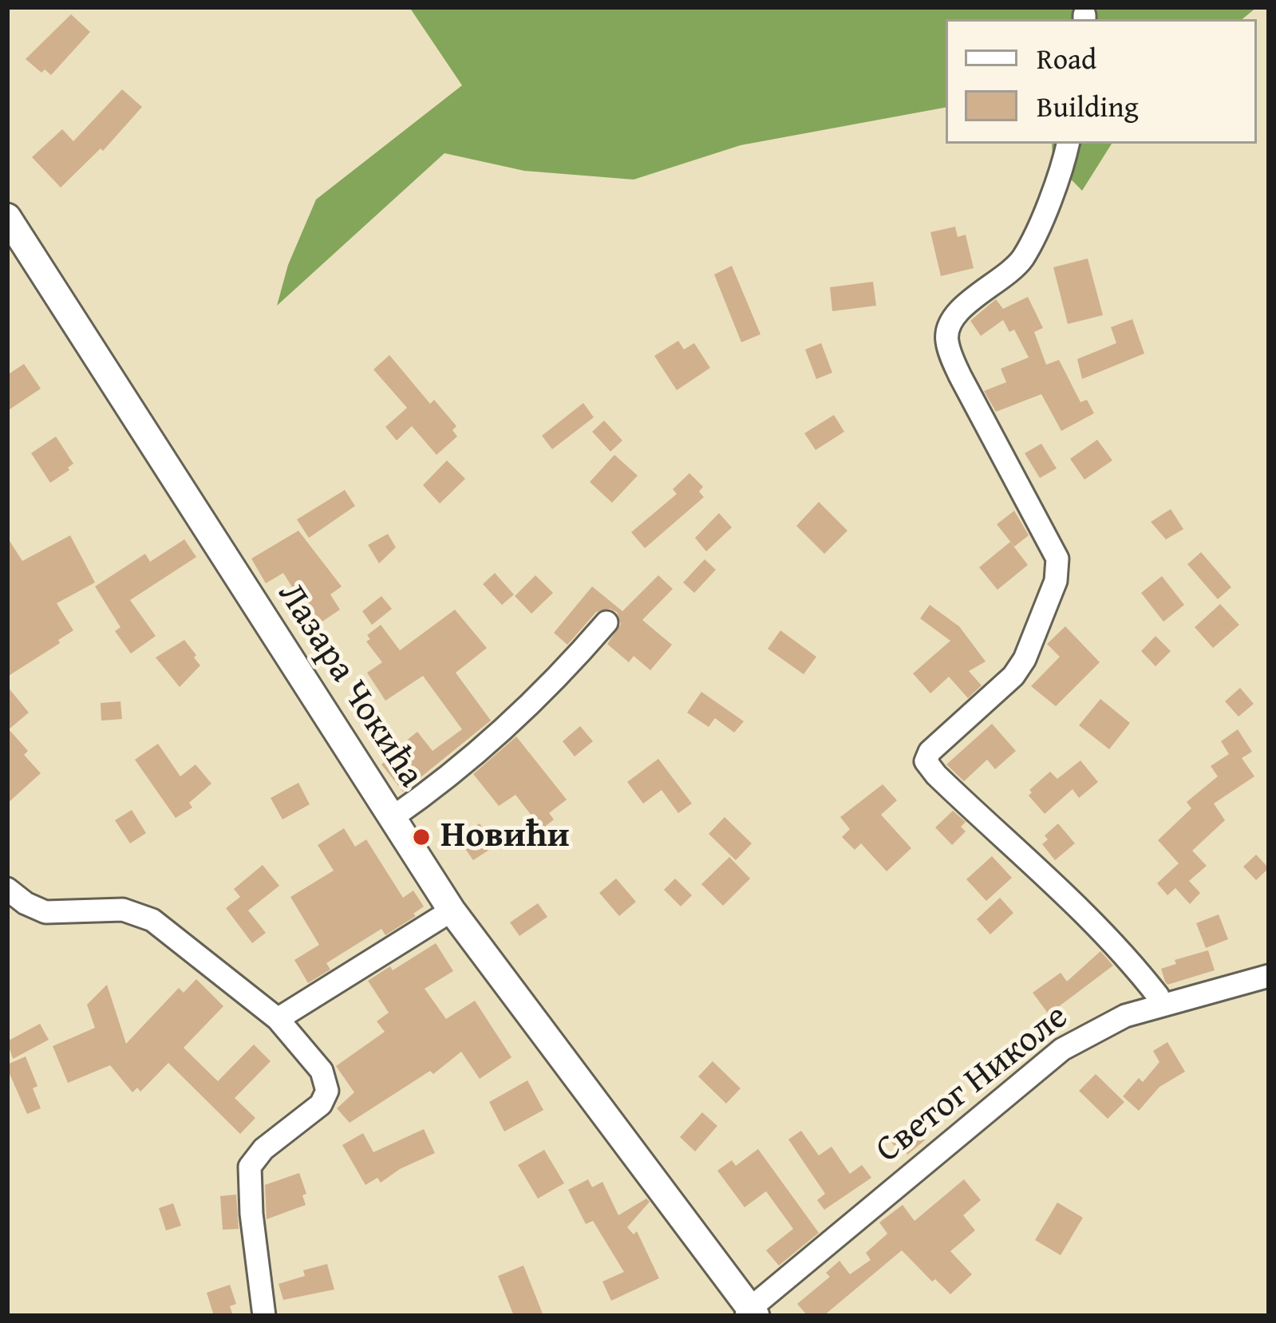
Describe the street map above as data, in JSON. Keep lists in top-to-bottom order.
{
  "streets": {
    "street": ["Лазара Чокића", "Светог Николе"]
  },
  "crossings": [
    ["Лазара Чокића", "Светог Николе"]
  ],
  "places": ["Новићи"],
  "legend": ["Road", "Building"]
}
